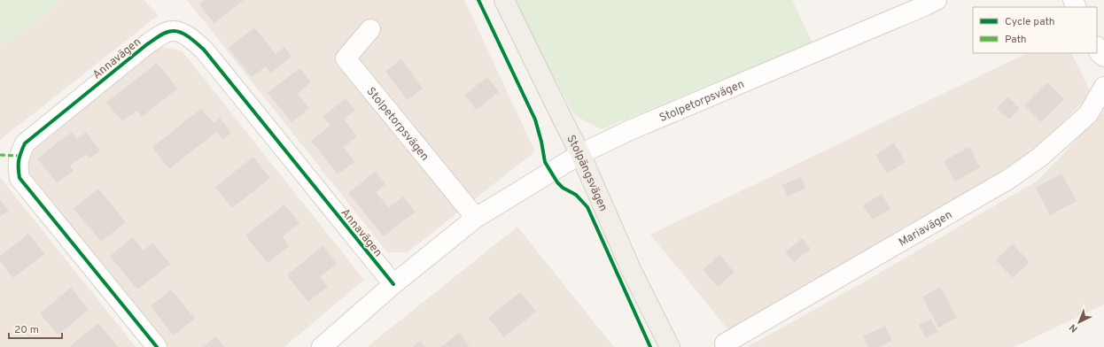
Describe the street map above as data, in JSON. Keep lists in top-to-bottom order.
{
  "streets": {
    "main road": ["Stolpängsvägen"],
    "street": ["Annavägen", "Stolpetorpsvägen", "Mariavägen"]
  },
  "crossings": [
    ["Annavägen", "Stolpetorpsvägen"],
    ["Stolpetorpsvägen", "Stolpängsvägen"]
  ],
  "legend": ["Cycle path", "Path"],
  "scale_bar": "20 m",
  "north": "bottom left"
}
